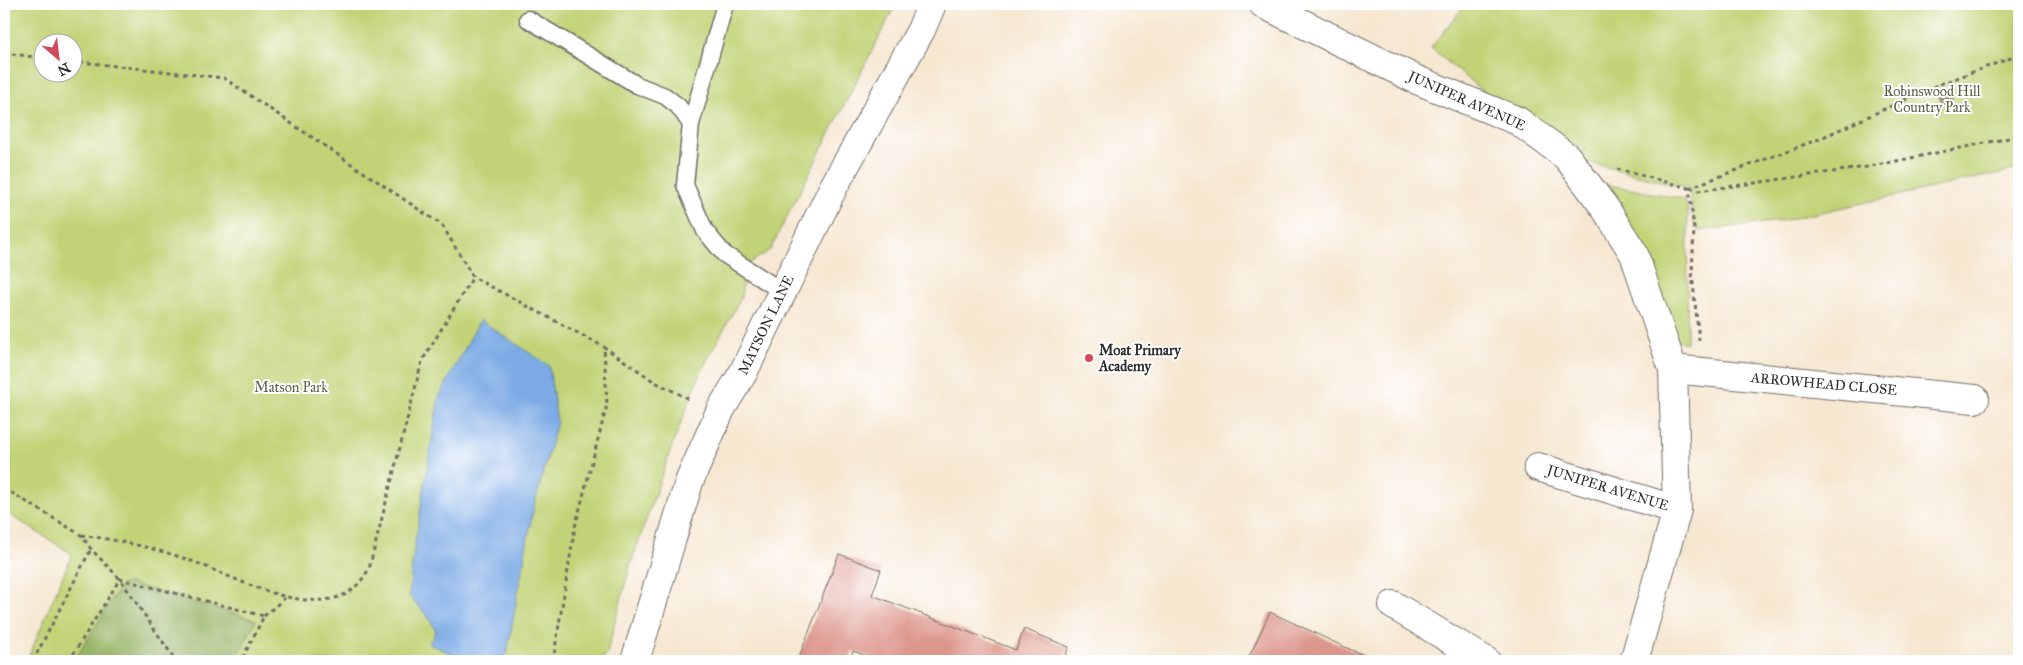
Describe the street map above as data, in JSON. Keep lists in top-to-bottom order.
{
  "streets": {
    "street": ["JUNIPER AVENUE", "MATSON LANE", "ARROWHEAD CLOSE"]
  },
  "crossings": [
    ["JUNIPER AVENUE", "ARROWHEAD CLOSE"]
  ],
  "parks": ["Robinswood Hill Country Park", "Matson Park"],
  "places": ["Moat Primary Academy"],
  "north": "bottom right"
}
